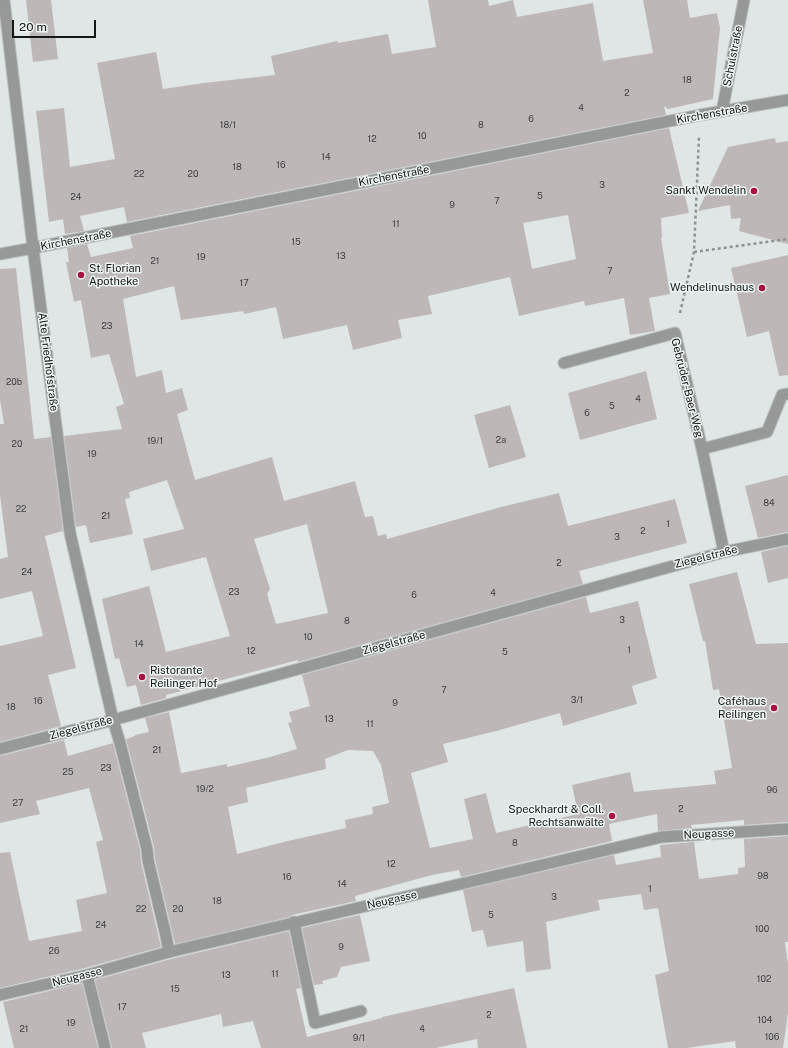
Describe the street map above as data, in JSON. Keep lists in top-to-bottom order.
{
  "streets": {
    "street": [
      "Schulstraße",
      "Kirchenstraße",
      "Alte Friedhofstraße",
      "Gebrüder-Baer-Weg",
      "Ziegelstraße",
      "Neugasse"
    ]
  },
  "crossings": [
    ["Schulstraße", "Kirchenstraße"],
    ["Kirchenstraße", "Alte Friedhofstraße"],
    ["Alte Friedhofstraße", "Ziegelstraße"],
    ["Alte Friedhofstraße", "Neugasse"],
    ["Gebrüder-Baer-Weg", "Ziegelstraße"]
  ],
  "places": [
    "Sankt Wendelin",
    "St. Florian Apotheke",
    "Wendelinushaus",
    "Ristorante Reilinger Hof",
    "Caféhaus Reilingen",
    "Speckhardt & Coll. Rechtsanwälte"
  ],
  "house_numbers": [
    "18",
    "2",
    "4",
    "6",
    "18/1",
    "8",
    "10",
    "12",
    "14",
    "16",
    "18",
    "22",
    "20",
    "3",
    "5",
    "24",
    "7",
    "9",
    "11",
    "15",
    "13",
    "19",
    "21",
    "7",
    "17",
    "23",
    "20b",
    "4",
    "5",
    "6",
    "2a",
    "19/1",
    "20",
    "19",
    "84",
    "22",
    "21",
    "1",
    "2",
    "3",
    "2",
    "24",
    "23",
    "4",
    "6",
    "3",
    "8",
    "10",
    "14",
    "1",
    "12",
    "5",
    "7",
    "3/1",
    "16",
    "9",
    "18",
    "13",
    "11",
    "21",
    "23",
    "25",
    "19/2",
    "96",
    "27",
    "2",
    "8",
    "12",
    "98",
    "16",
    "14",
    "1",
    "3",
    "18",
    "22",
    "20",
    "5",
    "24",
    "100",
    "9",
    "26",
    "11",
    "13",
    "102",
    "15",
    "17",
    "2",
    "104",
    "19",
    "21",
    "4",
    "106",
    "9/1"
  ],
  "scale_bar": "20 m"
}
